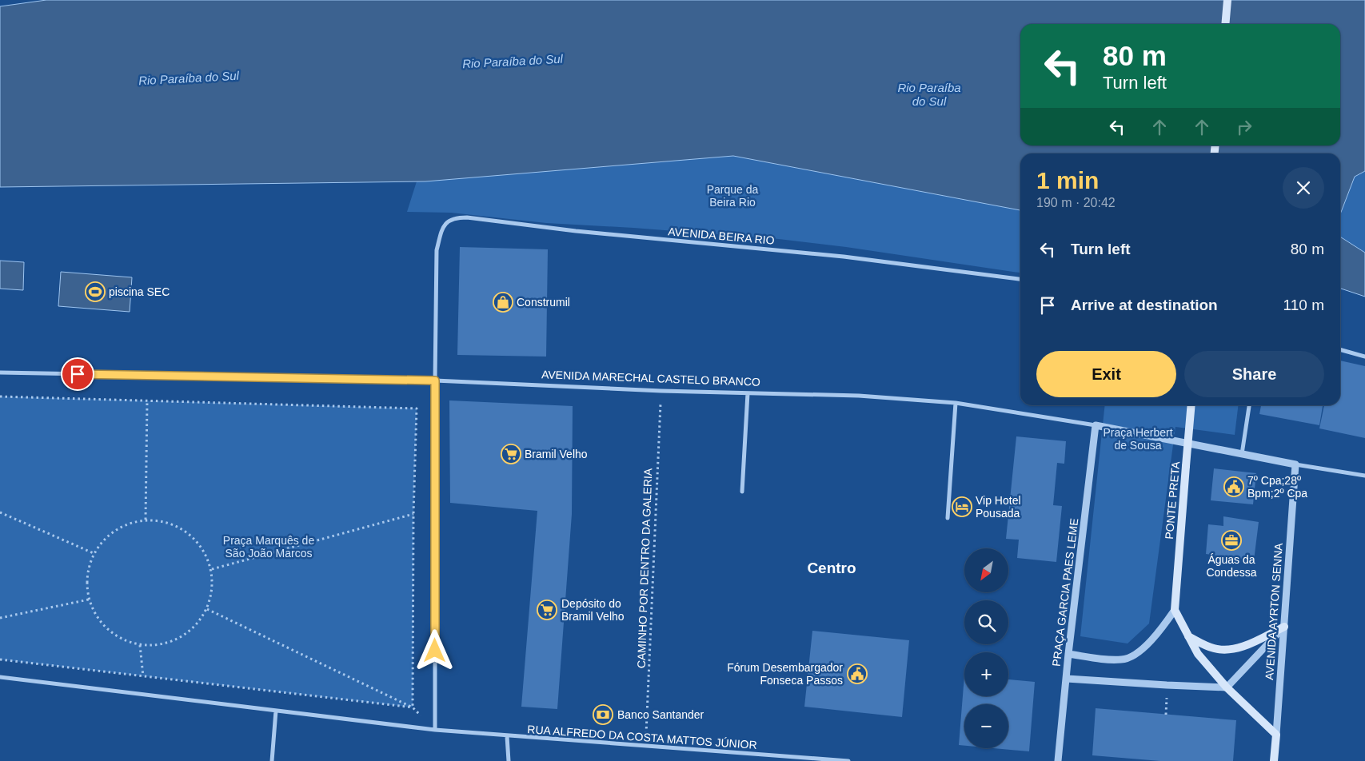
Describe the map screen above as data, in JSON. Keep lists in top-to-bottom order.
{
  "streets": {
    "main road": ["PONTE PRETA", "AVENIDA AYRTON SENNA"],
    "street": [
      "AVENIDA BEIRA RIO",
      "AVENIDA MARECHAL CASTELO BRANCO",
      "PRAÇA GARCIA PAES LEME",
      "RUA ALFREDO DA COSTA MATTOS JÚNIOR"
    ],
    "path": ["CAMINHO POR DENTRO DA GALERIA"]
  },
  "crossings": [
    ["AVENIDA BEIRA RIO", "AVENIDA MARECHAL CASTELO BRANCO"],
    ["AVENIDA MARECHAL CASTELO BRANCO", "CAMINHO POR DENTRO DA GALERIA"],
    ["AVENIDA MARECHAL CASTELO BRANCO", "PRAÇA GARCIA PAES LEME"],
    ["AVENIDA MARECHAL CASTELO BRANCO", "AVENIDA AYRTON SENNA"],
    ["CAMINHO POR DENTRO DA GALERIA", "RUA ALFREDO DA COSTA MATTOS JÚNIOR"]
  ],
  "districts": ["Centro"],
  "water": ["Rio Paraíba do Sul"],
  "parks": ["Parque da Beira Rio", "Praça Herbert de Sousa", "Praça Marquês de São João Marcos"],
  "places": {
    "sports": ["piscina SEC"],
    "shop": ["Construmil"],
    "supermarket": ["Bramil Velho", "Depósito do Bramil Velho"],
    "public building": ["7º Cpa;28º Bpm;2º Cpa", "Fórum Desembargador Fonseca Passos"],
    "hotel": ["Vip Hotel Pousada"],
    "office": ["Águas da Condessa"],
    "bank": ["Banco Santander"]
  },
  "north": "bottom left",
  "page": {
    "turn": ["80 m", "Turn left"],
    "heading": ["1 min", "190 m · 20:42"],
    "list": [
      {
        "name": "Turn left",
        "value": "80 m"
      },
      {
        "name": "Arrive at destination",
        "value": "110 m"
      }
    ],
    "buttons": ["Exit", "Share"],
    "map_buttons": ["+", "−"]
  }
}
